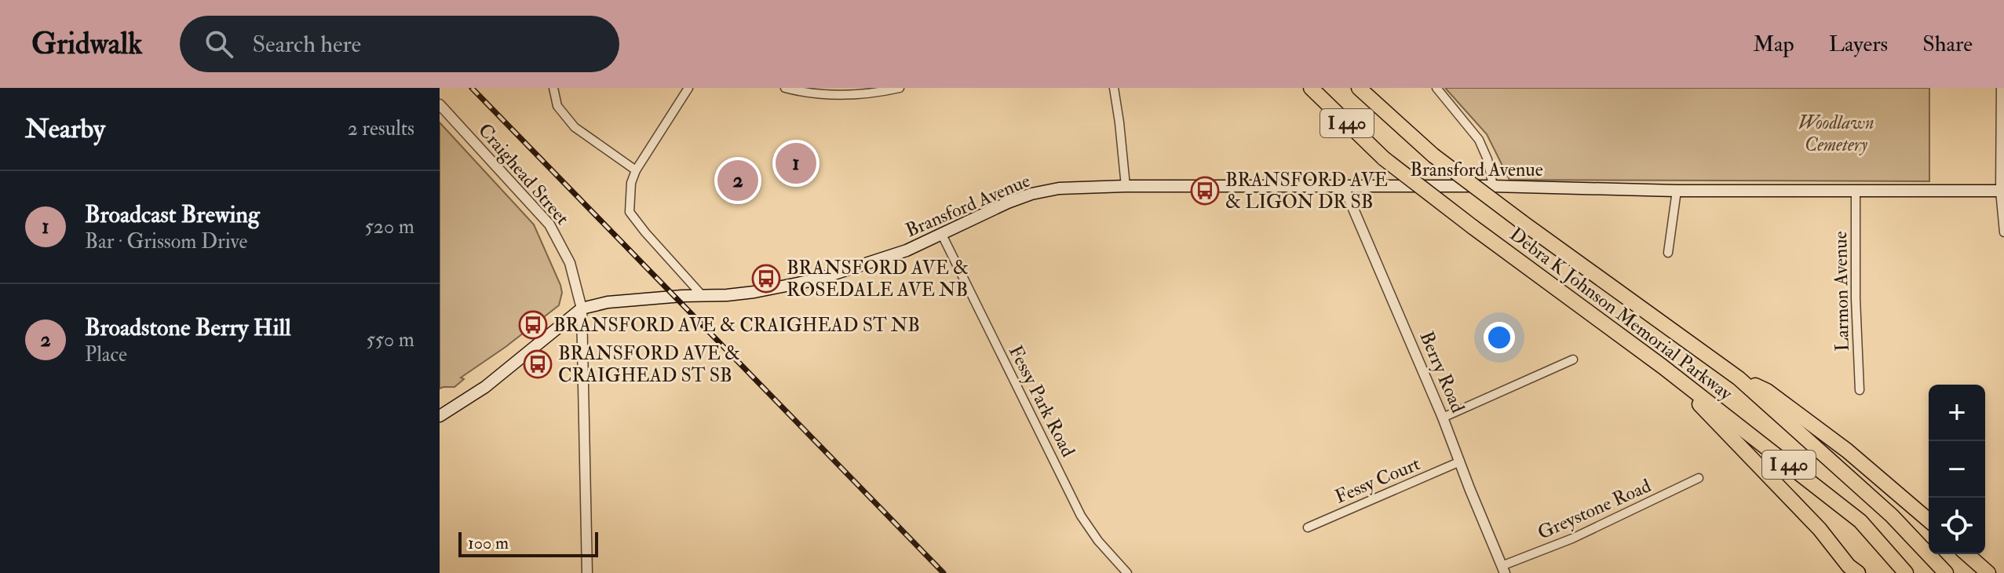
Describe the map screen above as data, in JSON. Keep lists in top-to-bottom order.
{
  "streets": {
    "highway": ["I 440", "Debra K Johnson Memorial Parkway"],
    "main road": ["Bransford Avenue"],
    "street": [
      "Craighead Street",
      "Larmon Avenue",
      "Berry Road",
      "Fessy Park Road",
      "Fessy Court",
      "Greystone Road"
    ]
  },
  "crossings": [
    ["Bransford Avenue", "Craighead Street"],
    ["Bransford Avenue", "Larmon Avenue"],
    ["Bransford Avenue", "Berry Road"],
    ["Bransford Avenue", "Fessy Park Road"],
    ["Berry Road", "Fessy Court"],
    ["Berry Road", "Greystone Road"]
  ],
  "parks": ["Woodlawn Cemetery"],
  "places": {
    "bus stop": [
      "BRANSFORD AVE & LIGON DR SB",
      "BRANSFORD AVE & ROSEDALE AVE NB",
      "BRANSFORD AVE & CRAIGHEAD ST NB",
      "BRANSFORD AVE & CRAIGHEAD ST SB"
    ]
  },
  "scale_bar": "100 m",
  "page": {
    "header": "Gridwalk",
    "search": "Search here",
    "nav": ["Map", "Layers", "Share"],
    "heading": ["Nearby", "2 results"],
    "pins": ["1", "2"],
    "list": [
      {
        "mark": "1",
        "name": "Broadcast Brewing",
        "note": "Bar · Grissom Drive",
        "value": "520 m"
      },
      {
        "mark": "2",
        "name": "Broadstone Berry Hill",
        "note": "Place",
        "value": "550 m"
      }
    ],
    "map_buttons": ["+", "−"],
    "scale": "100 m"
  }
}
